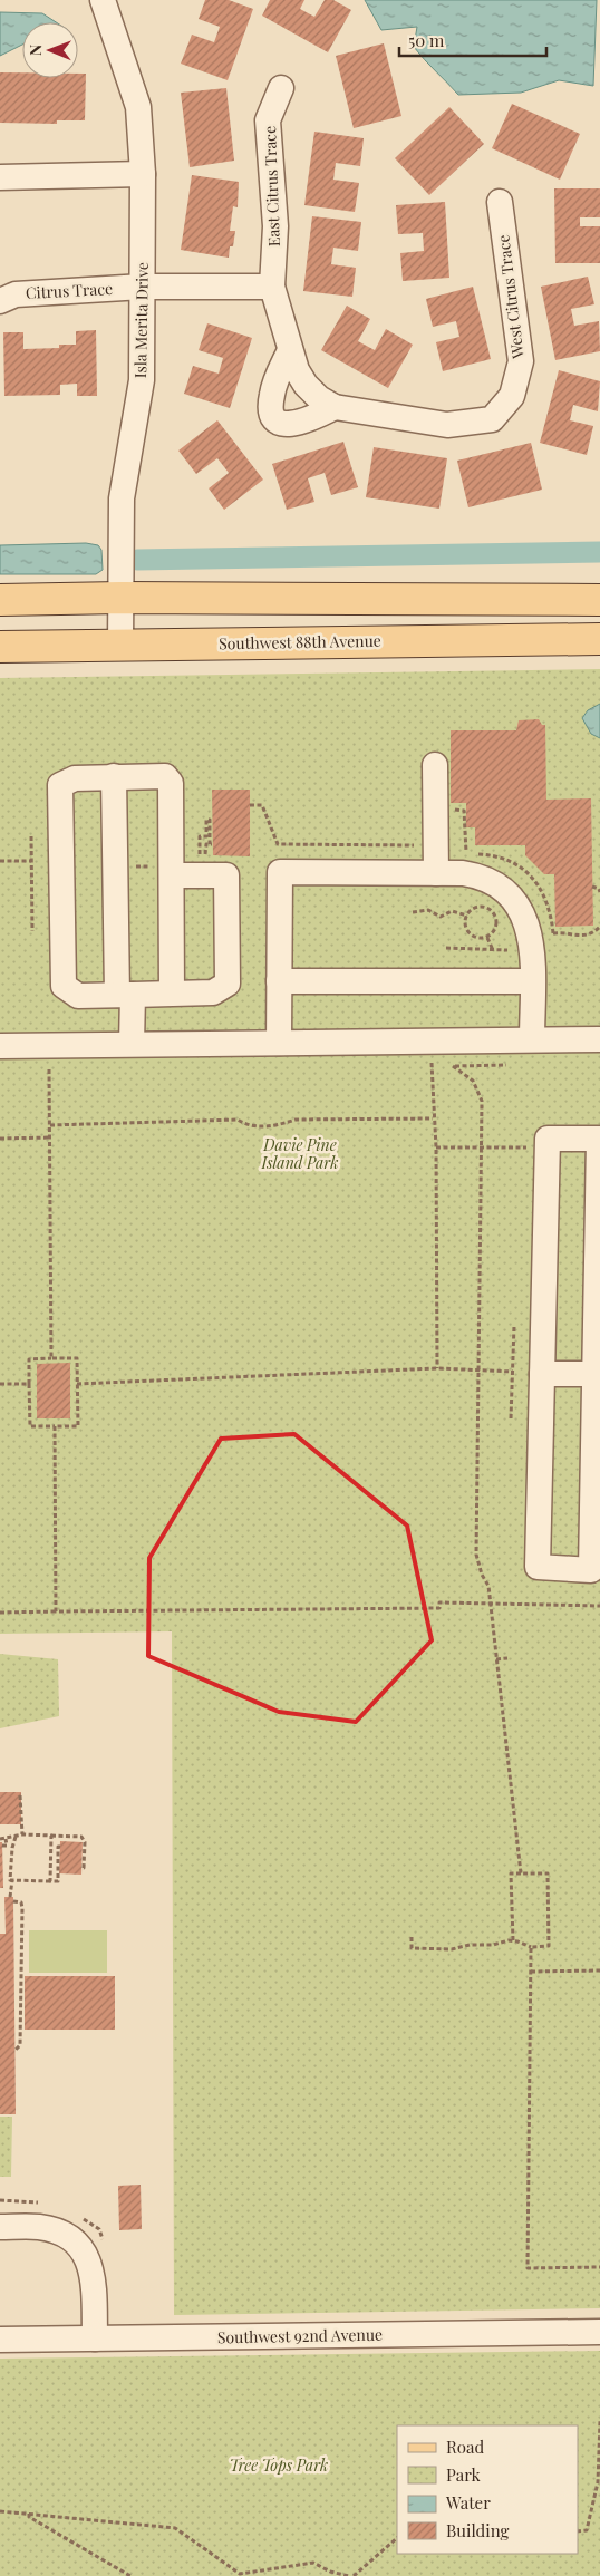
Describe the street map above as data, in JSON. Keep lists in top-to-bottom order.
{
  "streets": {
    "main road": ["Southwest 88th Avenue"],
    "street": [
      "East Citrus Trace",
      "Citrus Trace",
      "West Citrus Trace",
      "Isla Merita Drive",
      "Southwest 92nd Avenue"
    ]
  },
  "crossings": [
    ["East Citrus Trace", "Citrus Trace"],
    ["East Citrus Trace", "West Citrus Trace"],
    ["Citrus Trace", "West Citrus Trace"],
    ["Citrus Trace", "Isla Merita Drive"],
    ["Isla Merita Drive", "Southwest 88th Avenue"]
  ],
  "parks": ["Davie Pine Island Park", "Tree Tops Park"],
  "legend": [
    "Road",
    "Park",
    "Water",
    "Building"
  ],
  "scale_bar": "50 m",
  "north": "left"
}
